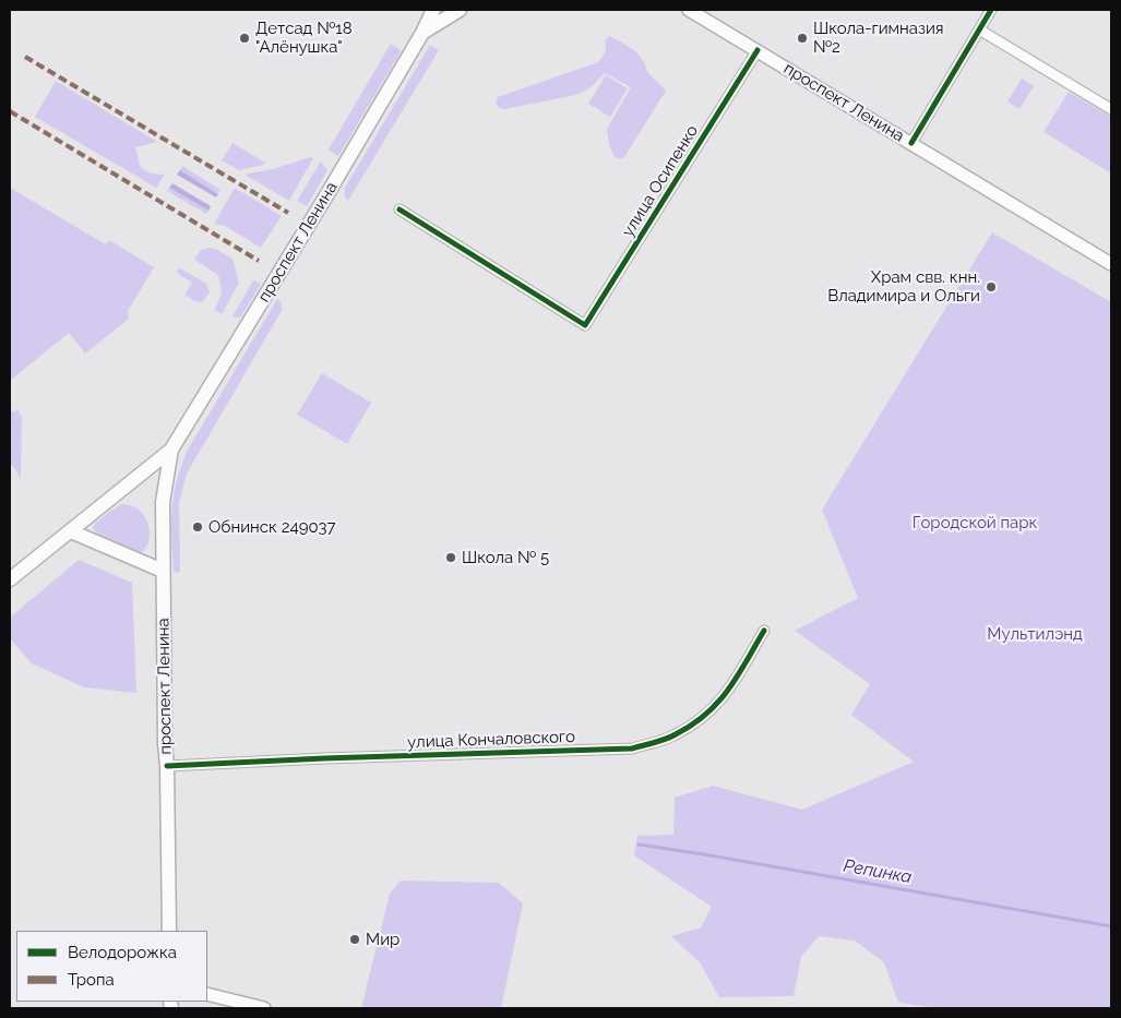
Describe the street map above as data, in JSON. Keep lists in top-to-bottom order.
{
  "streets": {
    "main road": ["проспект Ленина"],
    "street": ["улица Осипенко", "улица Кончаловского"]
  },
  "crossings": [
    ["проспект Ленина", "улица Осипенко"],
    ["проспект Ленина", "улица Кончаловского"]
  ],
  "water": ["Репинка"],
  "parks": ["Городской парк", "Мультилэнд"],
  "places": [
    "Детсад №18 \"Алёнушка\"",
    "Школа-гимназия №2",
    "Храм свв. кнн. Владимира и Ольги",
    "Обнинск 249037",
    "Школа № 5",
    "Мир"
  ],
  "legend": ["Велодорожка", "Тропа"]
}
